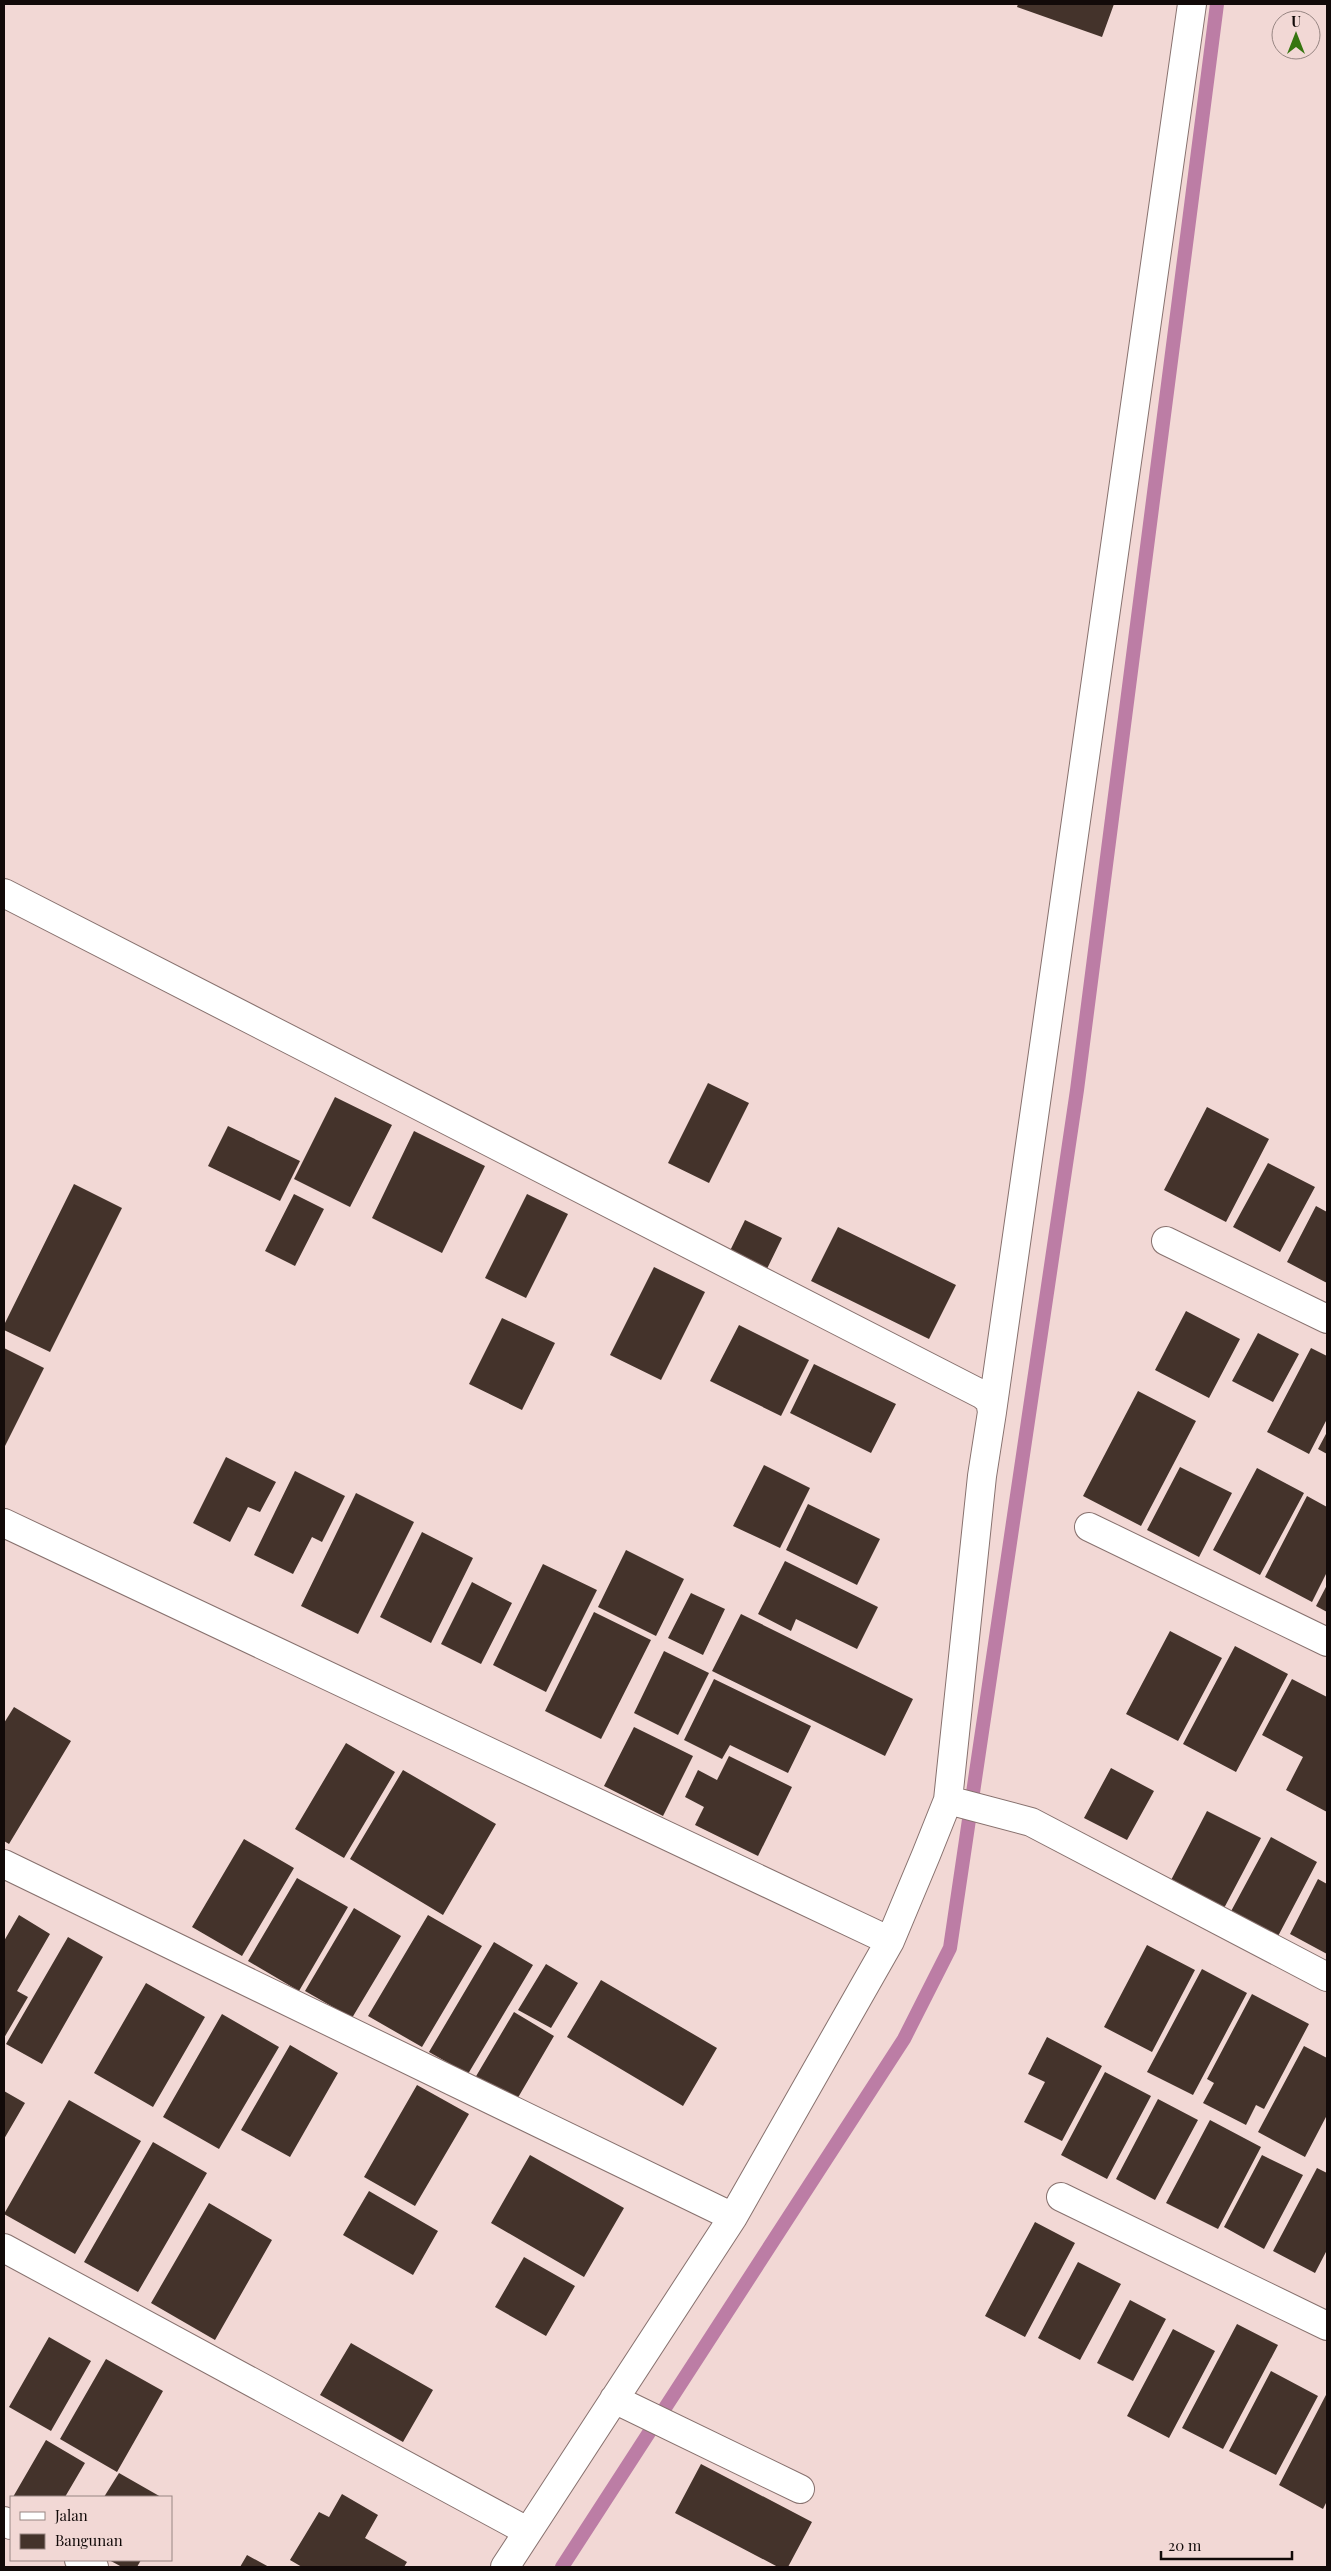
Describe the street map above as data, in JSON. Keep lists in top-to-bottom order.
{
  "legend": ["Jalan", "Bangunan"],
  "scale_bar": "20 m",
  "north": "top"
}
